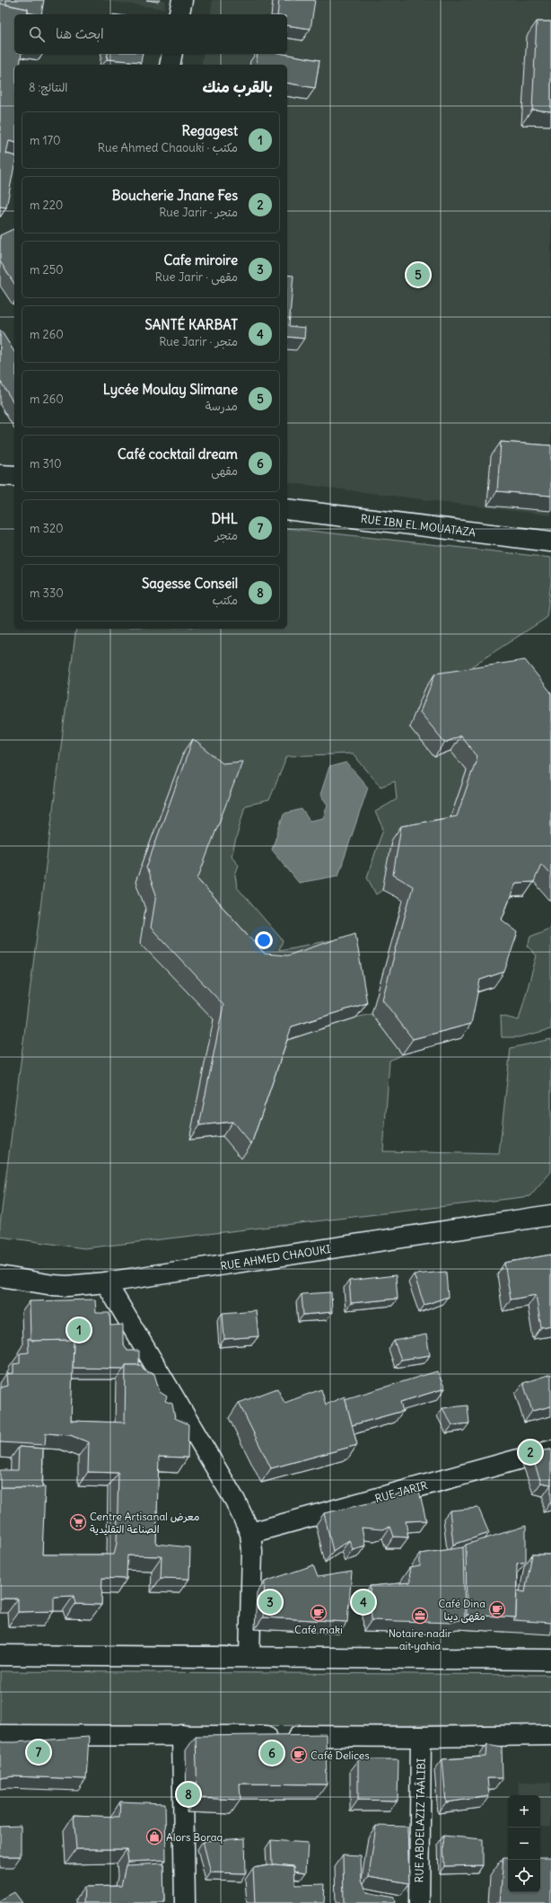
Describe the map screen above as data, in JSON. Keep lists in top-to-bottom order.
{
  "streets": {
    "street": [
      "RUE IBN EL MOUATAZA",
      "RUE AHMED CHAOUKI",
      "RUE JARIR",
      "RUE ABDELAZIZ TAÂLIBI"
    ]
  },
  "places": {
    "supermarket": ["Centre Artisanal معرض الصناعة التقليدية"],
    "cafe": ["Café Dina مقهى دينا", "Café maki", "Café Delices"],
    "office": ["Notaire nadir ait yahia"],
    "shop": ["Alors Boraq"]
  },
  "page": {
    "search": "ابحث هنا",
    "heading": ["بالقرب منك", "النتائج: 8"],
    "list": [
      {
        "mark": "1",
        "name": "Regagest",
        "note": "مكتب · Rue Ahmed Chaouki",
        "value": "170 m"
      },
      {
        "mark": "2",
        "name": "Boucherie Jnane Fes",
        "note": "متجر · Rue Jarir",
        "value": "220 m"
      },
      {
        "mark": "3",
        "name": "Cafe miroire",
        "note": "مقهى · Rue Jarir",
        "value": "250 m"
      },
      {
        "mark": "4",
        "name": "SANTÉ KARBAT",
        "note": "متجر · Rue Jarir",
        "value": "260 m"
      },
      {
        "mark": "5",
        "name": "Lycée Moulay Slimane",
        "note": "مدرسة",
        "value": "260 m"
      },
      {
        "mark": "6",
        "name": "Café cocktail dream",
        "note": "مقهى",
        "value": "310 m"
      },
      {
        "mark": "7",
        "name": "DHL",
        "note": "متجر",
        "value": "320 m"
      },
      {
        "mark": "8",
        "name": "Sagesse Conseil",
        "note": "مكتب",
        "value": "330 m"
      }
    ],
    "pins": [
      "5",
      "1",
      "2",
      "3",
      "4",
      "7",
      "6",
      "8"
    ],
    "map_buttons": ["+", "−"]
  }
}
